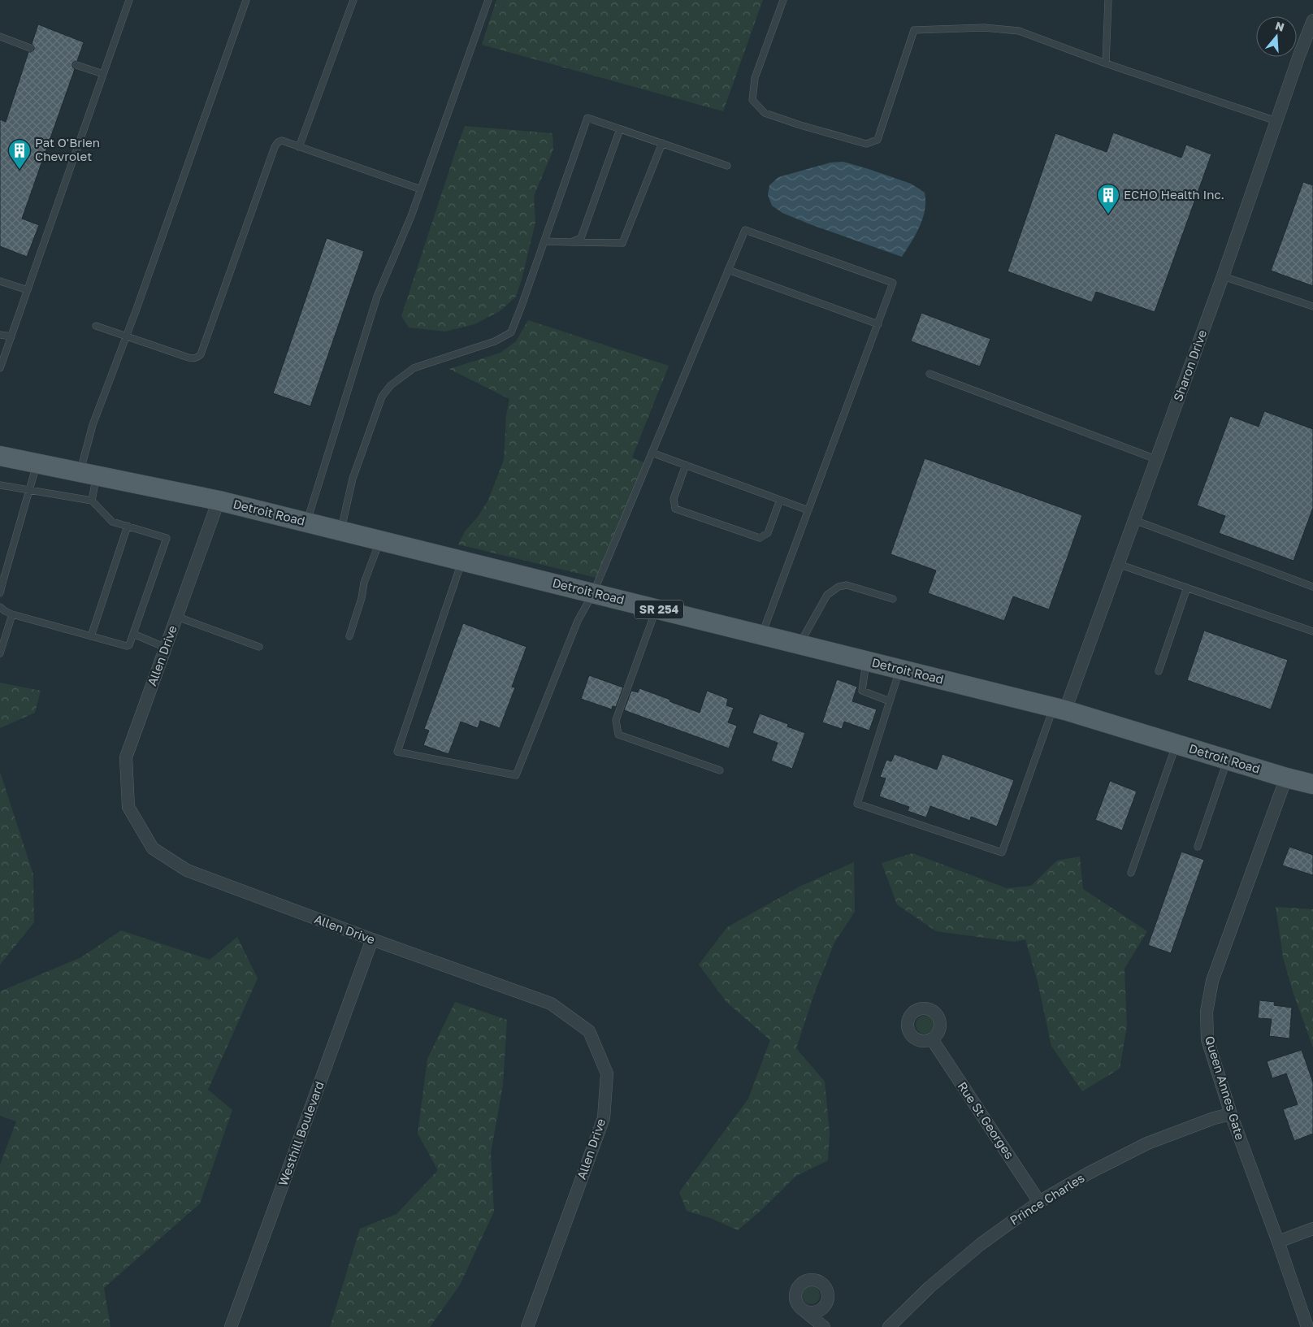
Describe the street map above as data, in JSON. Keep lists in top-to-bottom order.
{
  "streets": {
    "main road": ["Detroit Road", "SR 254"],
    "street": [
      "Sharon Drive",
      "Allen Drive",
      "Queen Annes Gate",
      "Rue St Georges",
      "Westhill Boulevard",
      "Prince Charles"
    ]
  },
  "crossings": [
    ["Sharon Drive", "Detroit Road"],
    ["Detroit Road", "Allen Drive"],
    ["Detroit Road", "Queen Annes Gate"],
    ["Allen Drive", "Westhill Boulevard"],
    ["Queen Annes Gate", "Prince Charles"],
    ["Rue St Georges", "Prince Charles"]
  ],
  "places": {
    "building": ["Pat O'Brien Chevrolet", "ECHO Health Inc."]
  },
  "north": "top"
}
